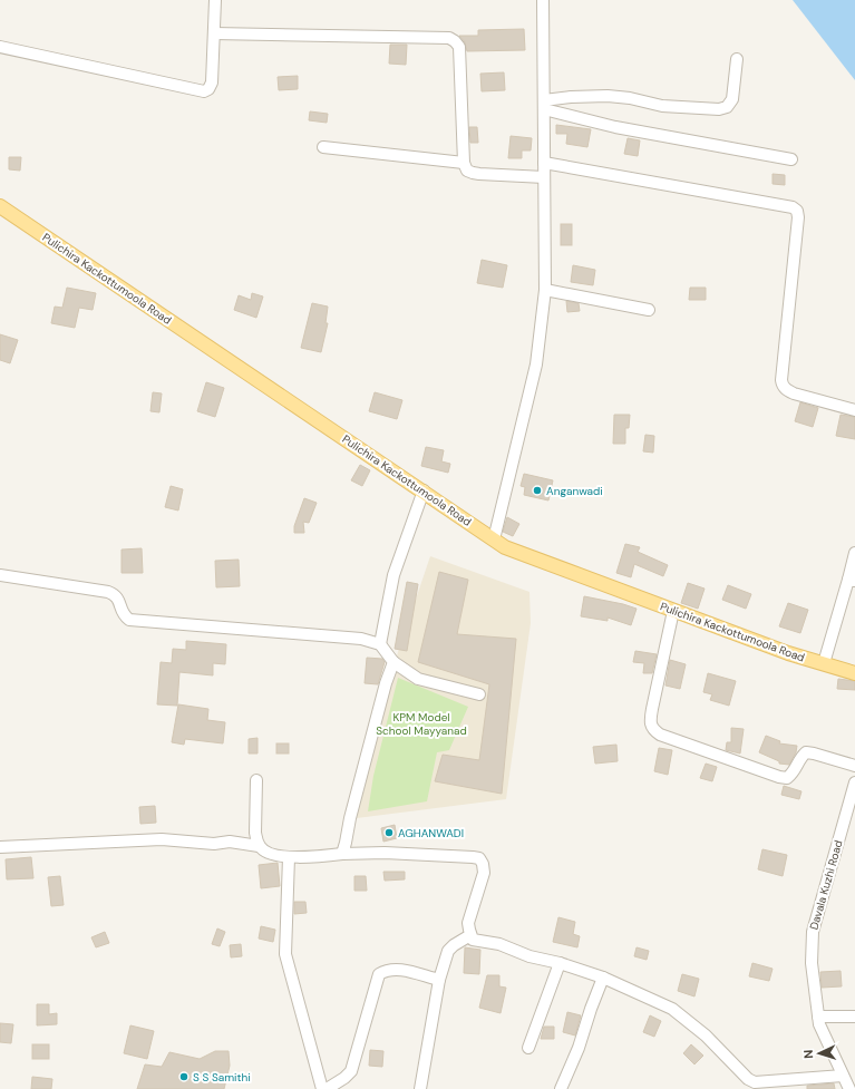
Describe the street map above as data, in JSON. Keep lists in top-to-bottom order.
{
  "streets": {
    "main road": ["Pulichira Kackottumoola Road"],
    "street": ["Davala Kuzhi Road"]
  },
  "parks": ["KPM Model School Mayyanad"],
  "places": ["Anganwadi", "AGHANWADI", "S S Samithi"],
  "north": "left"
}
